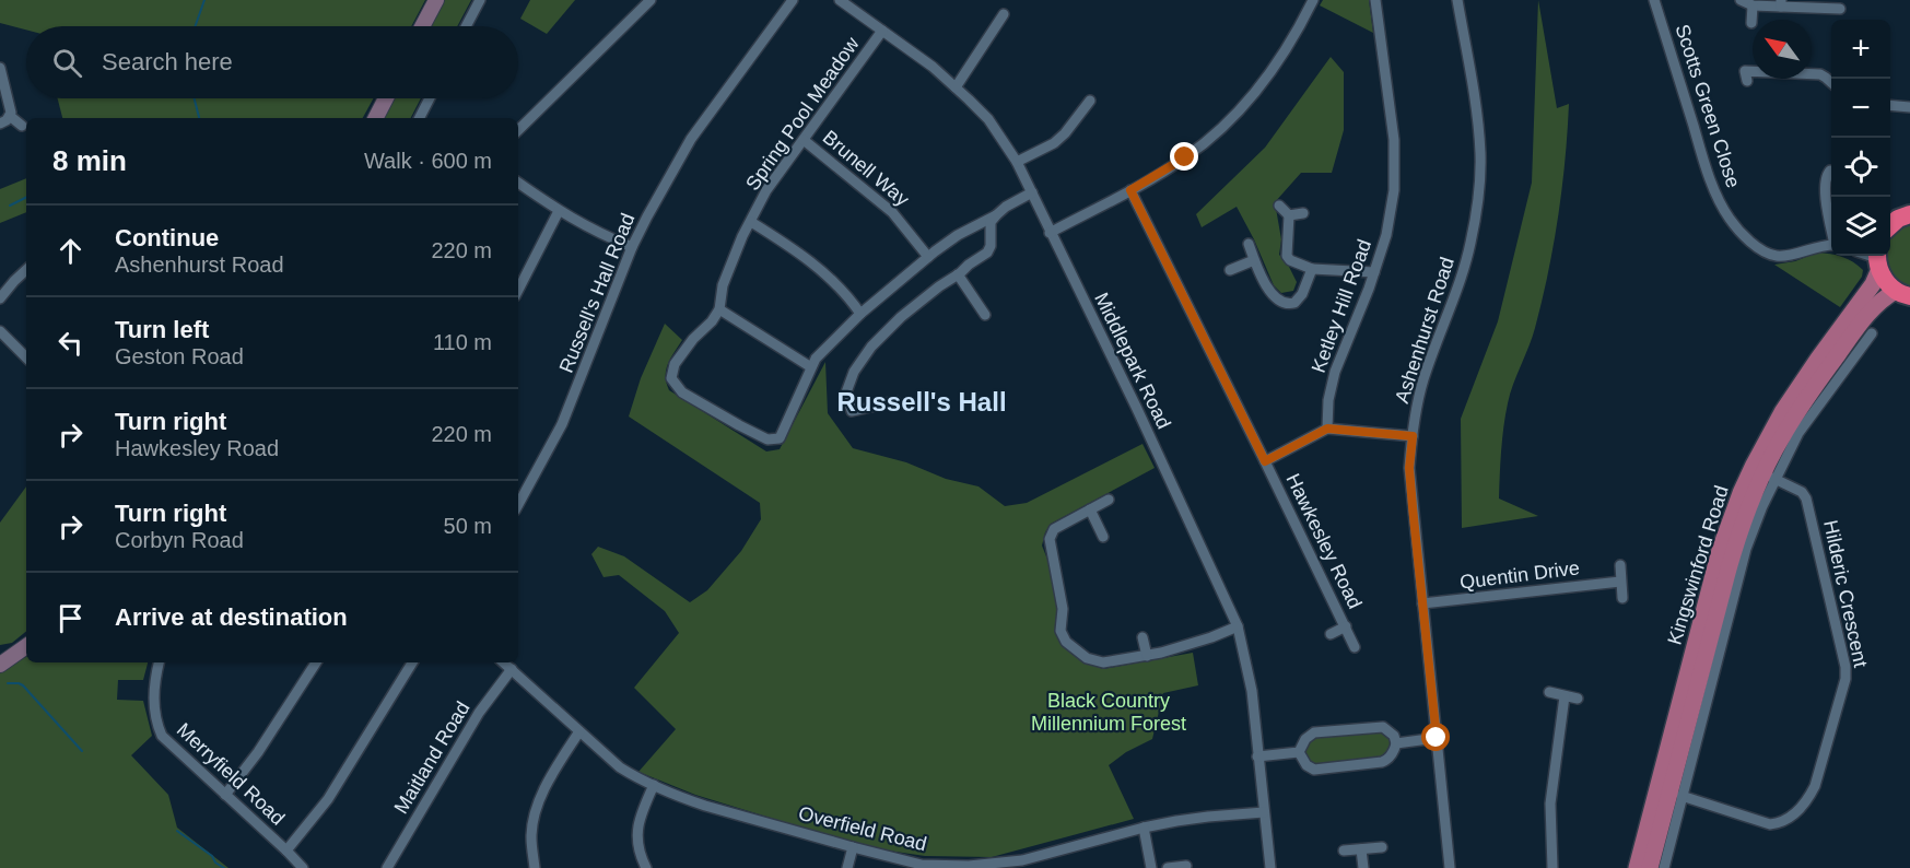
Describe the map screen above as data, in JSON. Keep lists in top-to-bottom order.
{
  "streets": {
    "main road": ["Kingswinford Road"],
    "street": [
      "Scotts Green Close",
      "Spring Pool Meadow",
      "Brunell Way",
      "Russell's Hall Road",
      "Ketley Hill Road",
      "Ashenhurst Road",
      "Middlepark Road",
      "Hawkesley Road",
      "Quentin Drive",
      "Hilderic Crescent",
      "Maitland Road",
      "Merryfield Road",
      "Overfield Road"
    ]
  },
  "crossings": [
    ["Spring Pool Meadow", "Brunell Way"],
    ["Spring Pool Meadow", "Middlepark Road"],
    ["Ashenhurst Road", "Quentin Drive"],
    ["Middlepark Road", "Overfield Road"],
    ["Kingswinford Road", "Hilderic Crescent"],
    ["Maitland Road", "Overfield Road"]
  ],
  "districts": ["Russell's Hall"],
  "parks": ["Black Country Millennium Forest"],
  "north": "top left",
  "page": {
    "map_buttons": ["+", "−"],
    "search": "Search here",
    "heading": ["8 min", "Walk · 600 m"],
    "list": [
      ["Continue", "Ashenhurst Road", "220 m"],
      ["Turn left", "Geston Road", "110 m"],
      ["Turn right", "Hawkesley Road", "220 m"],
      ["Turn right", "Corbyn Road", "50 m"],
      "Arrive at destination"
    ]
  }
}
